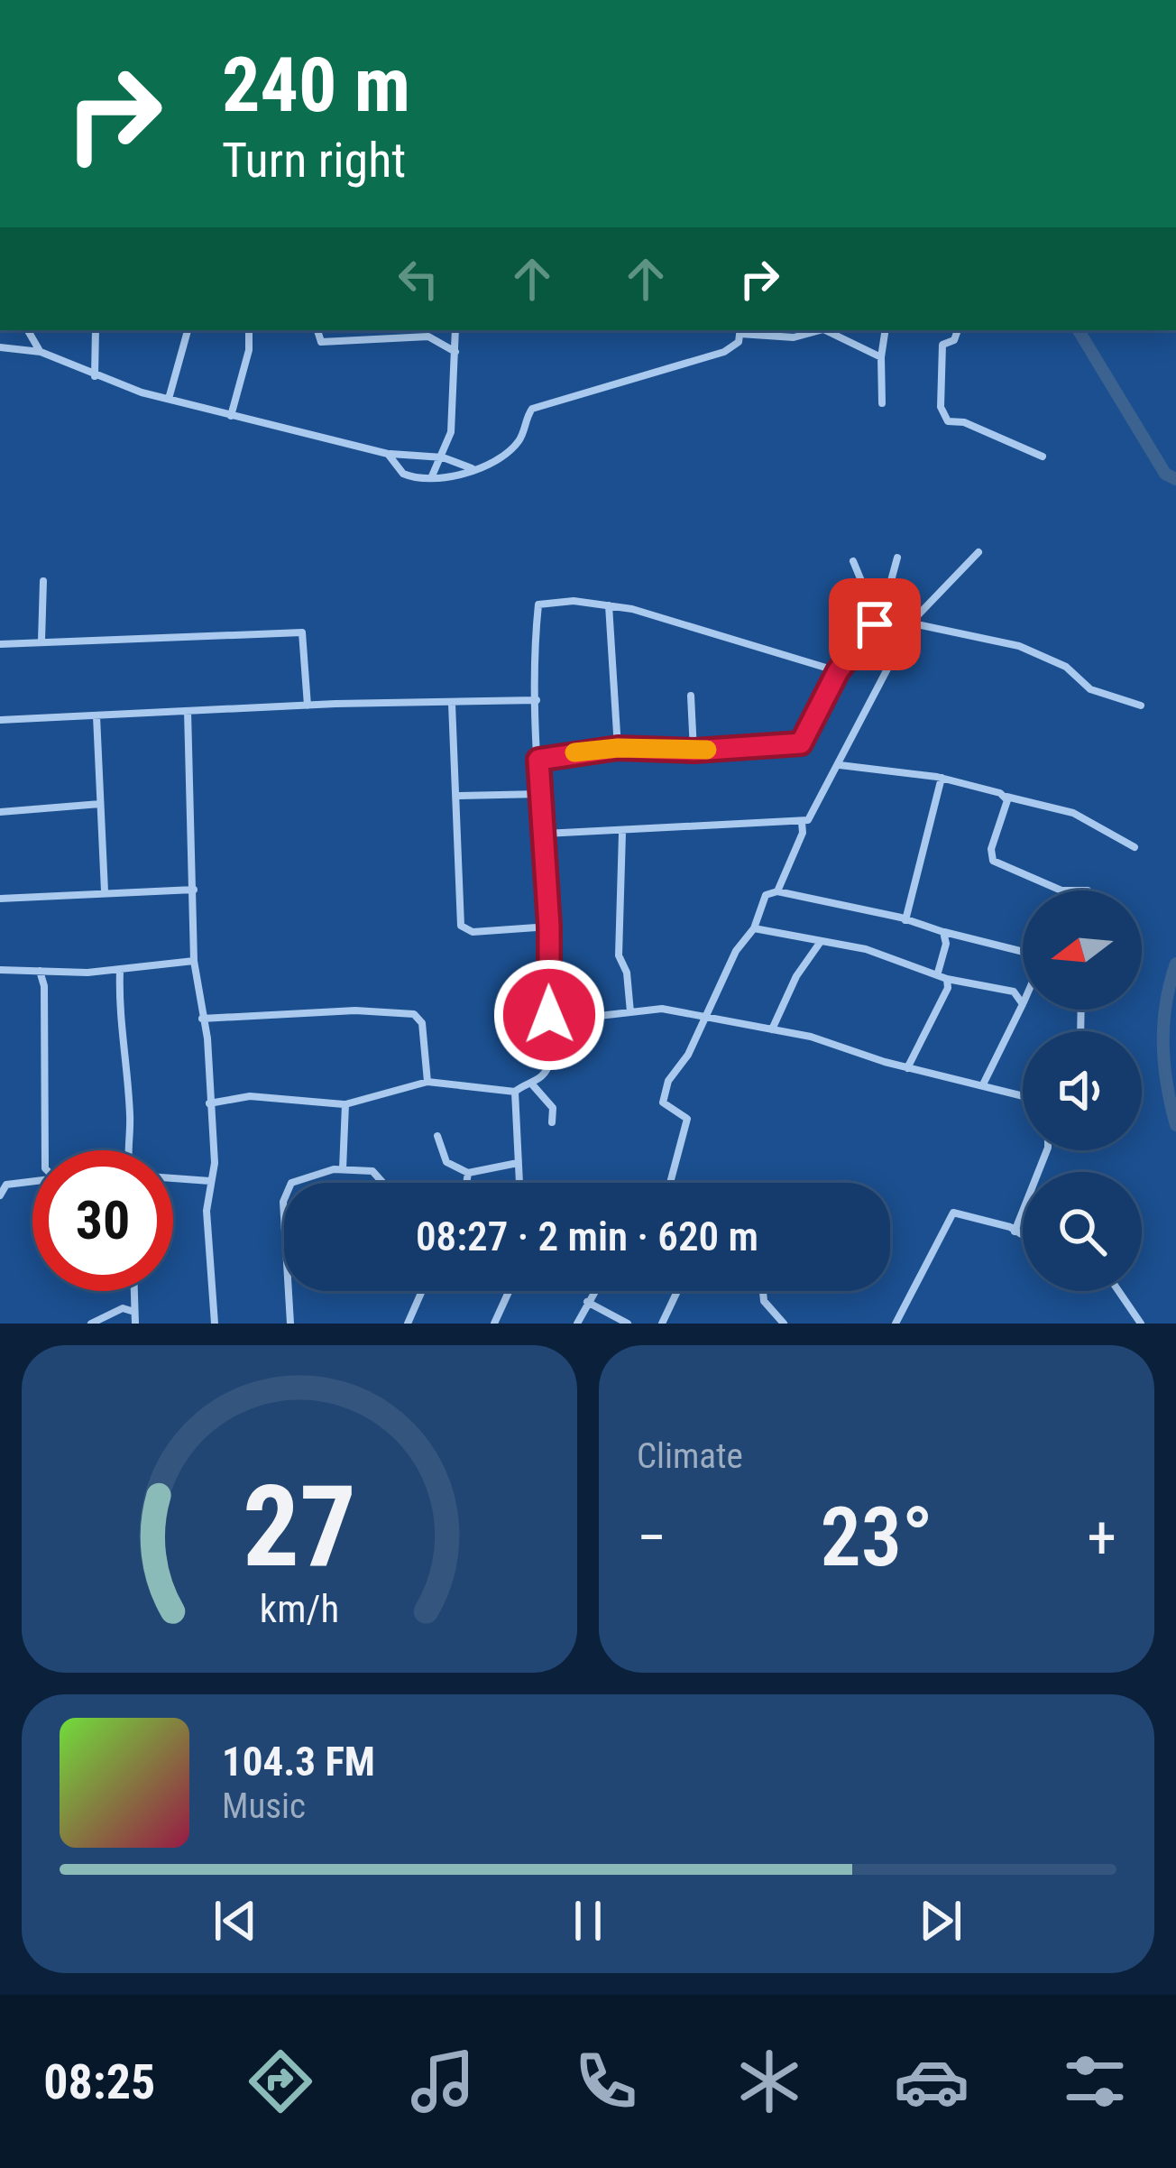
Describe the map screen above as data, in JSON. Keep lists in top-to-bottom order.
{
  "north": "left",
  "page": {
    "turn": ["240 m", "Turn right"],
    "limit": "30",
    "trip": "08:27 · 2 min · 620 m",
    "tile": "Climate",
    "heat": ["−", "23°", "+"],
    "song": ["104.3 FM", "Music"],
    "tabs": "08:25",
    "gauge": ["27", "km/h"]
  }
}
